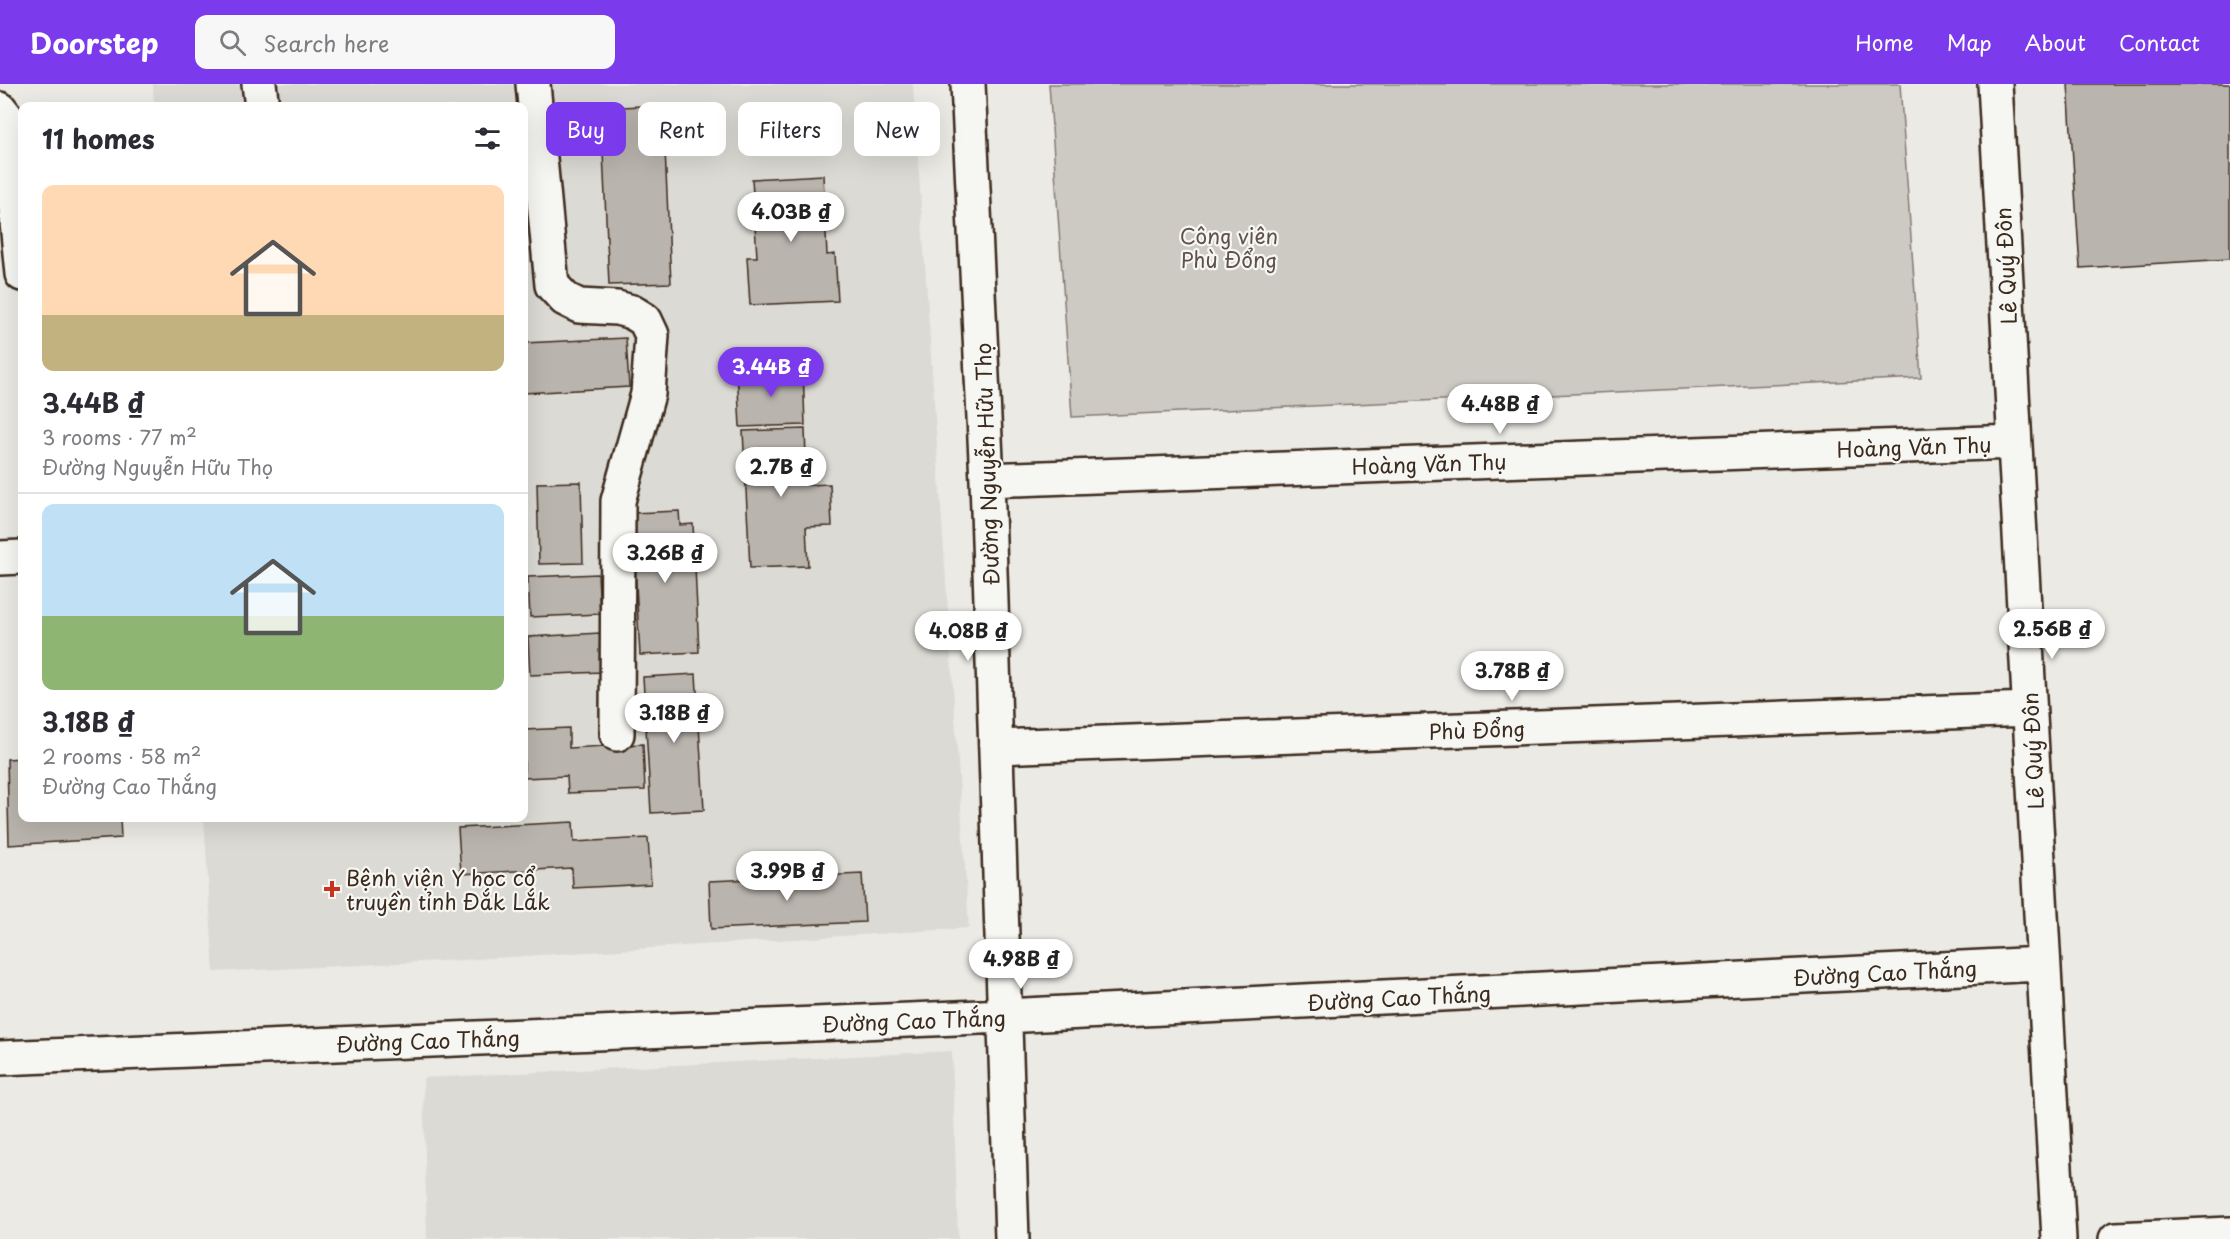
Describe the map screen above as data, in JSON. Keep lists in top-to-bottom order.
{
  "streets": {
    "street": [
      "Lê Quý Đôn",
      "Hoàng Văn Thụ",
      "Đường Nguyễn Hữu Thọ",
      "Phù Đổng",
      "Đường Cao Thắng"
    ]
  },
  "crossings": [
    ["Lê Quý Đôn", "Hoàng Văn Thụ"],
    ["Lê Quý Đôn", "Phù Đổng"],
    ["Lê Quý Đôn", "Đường Cao Thắng"],
    ["Hoàng Văn Thụ", "Đường Nguyễn Hữu Thọ"],
    ["Đường Nguyễn Hữu Thọ", "Phù Đổng"],
    ["Đường Nguyễn Hữu Thọ", "Đường Cao Thắng"]
  ],
  "parks": ["Công viên Phù Đổng"],
  "places": {
    "health": ["Bệnh viện Y học cổ truyền tỉnh Đắk Lắk"]
  },
  "page": {
    "header": "Doorstep",
    "search": "Search here",
    "nav": [
      "Home",
      "Map",
      "About",
      "Contact"
    ],
    "chip": [
      "Buy",
      "Rent",
      "Filters",
      "New"
    ],
    "heading": "11 homes",
    "list": [
      {
        "name": "3.44B ₫",
        "note": "3 rooms · 77 m² · Đường Nguyễn Hữu Thọ"
      },
      {
        "name": "3.18B ₫",
        "note": "2 rooms · 58 m² · Đường Cao Thắng"
      }
    ],
    "price": [
      "4.03B ₫",
      "3.44B ₫",
      "4.48B ₫",
      "2.7B ₫",
      "3.26B ₫",
      "2.56B ₫",
      "4.08B ₫",
      "3.78B ₫",
      "3.18B ₫",
      "3.99B ₫",
      "4.98B ₫"
    ]
  }
}
